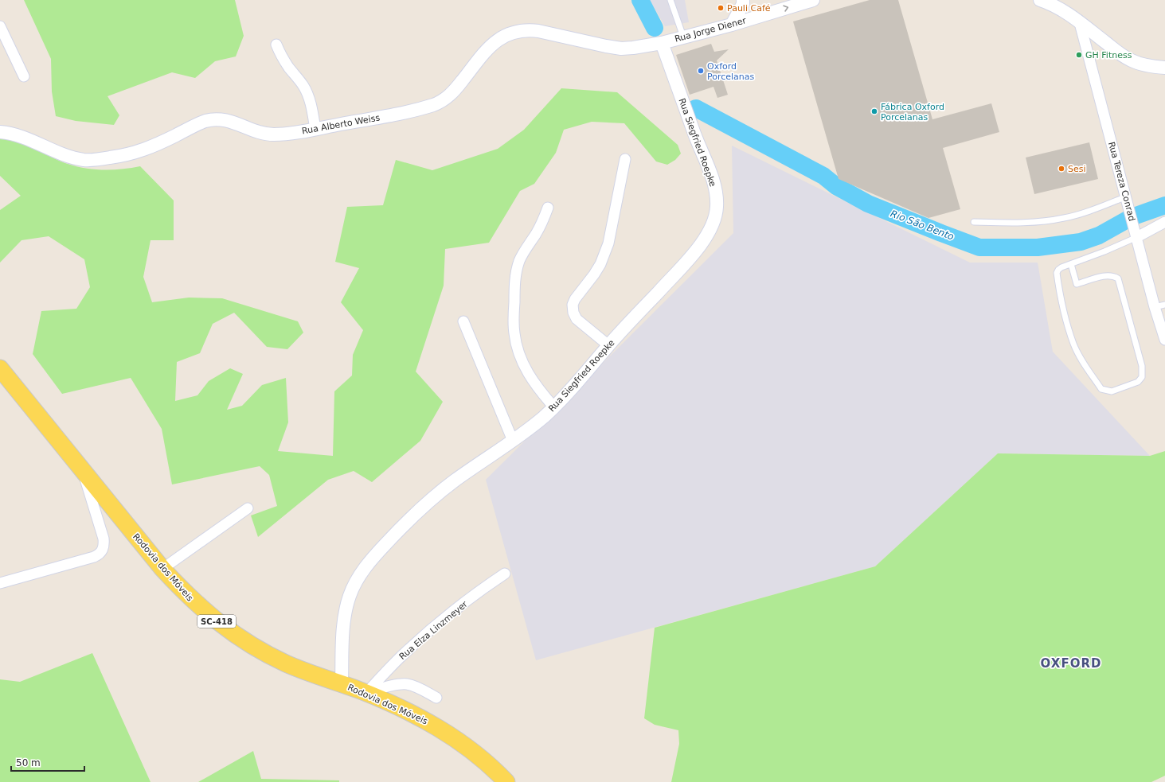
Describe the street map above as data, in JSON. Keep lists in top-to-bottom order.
{
  "streets": {
    "main road": ["Rodovia dos Móveis", "SC-418"],
    "street": [
      "Rua Jorge Diener",
      "Rua Alberto Weiss",
      "Rua Siegfried Roepke",
      "Rua Tereza Conrad",
      "Rua Elza Linzmeyer"
    ]
  },
  "crossings": [
    ["Rua Jorge Diener", "Rua Alberto Weiss"],
    ["Rua Jorge Diener", "Rua Siegfried Roepke"],
    ["Rua Alberto Weiss", "Rua Siegfried Roepke"],
    ["Rua Siegfried Roepke", "Rodovia dos Móveis"],
    ["Rodovia dos Móveis", "Rua Elza Linzmeyer"]
  ],
  "one_way": ["Rua Jorge Diener"],
  "districts": ["OXFORD"],
  "water": ["Rio São Bento"],
  "places": [
    "Pauli Café",
    "GH Fitness",
    "Oxford Porcelanas",
    "Fábrica Oxford Porcelanas",
    "Sesi"
  ],
  "scale_bar": "50 m"
}
